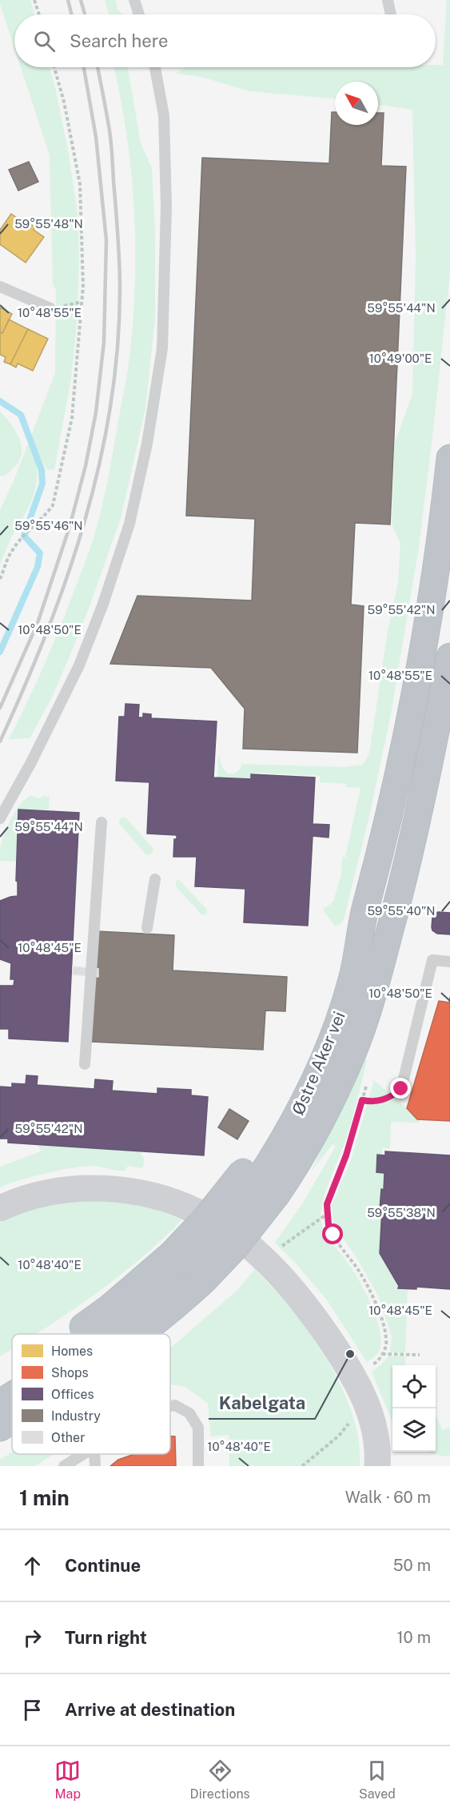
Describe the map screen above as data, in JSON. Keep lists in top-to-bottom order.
{
  "streets": {
    "highway": ["Østre Aker vei"]
  },
  "places": ["Kabelgata"],
  "legend": [
    "Homes",
    "Shops",
    "Offices",
    "Industry",
    "Other"
  ],
  "north": "top left",
  "page": {
    "search": "Search here",
    "heading": ["1 min", "Walk · 60 m"],
    "list": [
      ["Continue", "50 m"],
      ["Turn right", "10 m"],
      "Arrive at destination"
    ],
    "nav": ["Map", "Directions", "Saved"]
  },
  "coordinates": [
    "59°55'48\"N",
    "59°55'44\"N",
    "10°48'55\"E",
    "10°49'00\"E",
    "59°55'46\"N",
    "59°55'42\"N",
    "10°48'50\"E",
    "59°55'40\"N",
    "10°48'45\"E",
    "59°55'38\"N",
    "10°48'40\"E"
  ]
}
